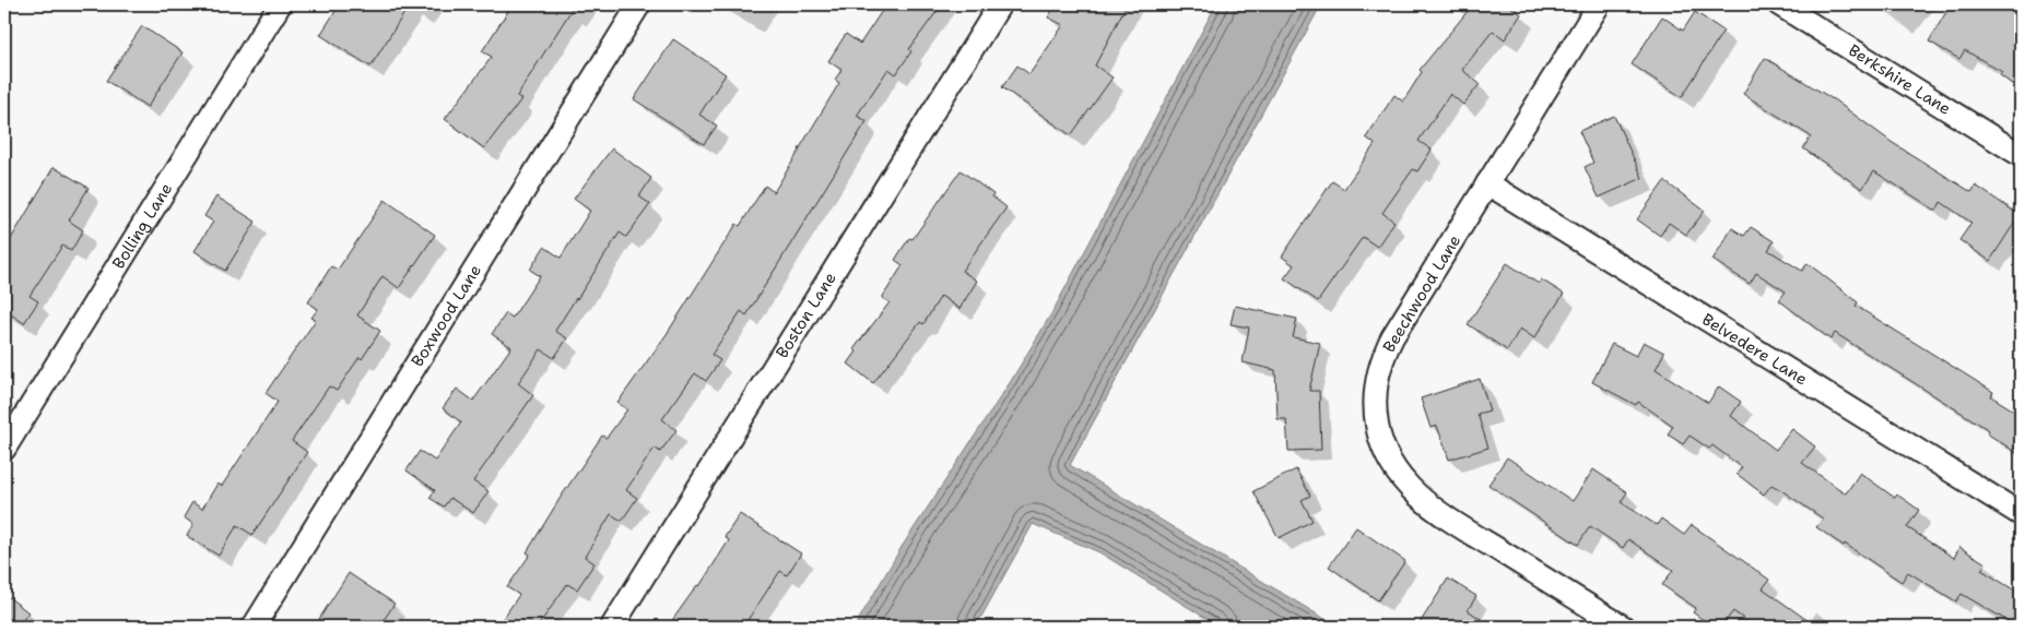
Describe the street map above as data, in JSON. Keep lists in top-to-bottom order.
{
  "streets": {
    "street": [
      "Berkshire Lane",
      "Bolling Lane",
      "Beechwood Lane",
      "Boxwood Lane",
      "Boston Lane",
      "Belvedere Lane"
    ]
  },
  "crossings": [
    ["Beechwood Lane", "Belvedere Lane"]
  ]
}
